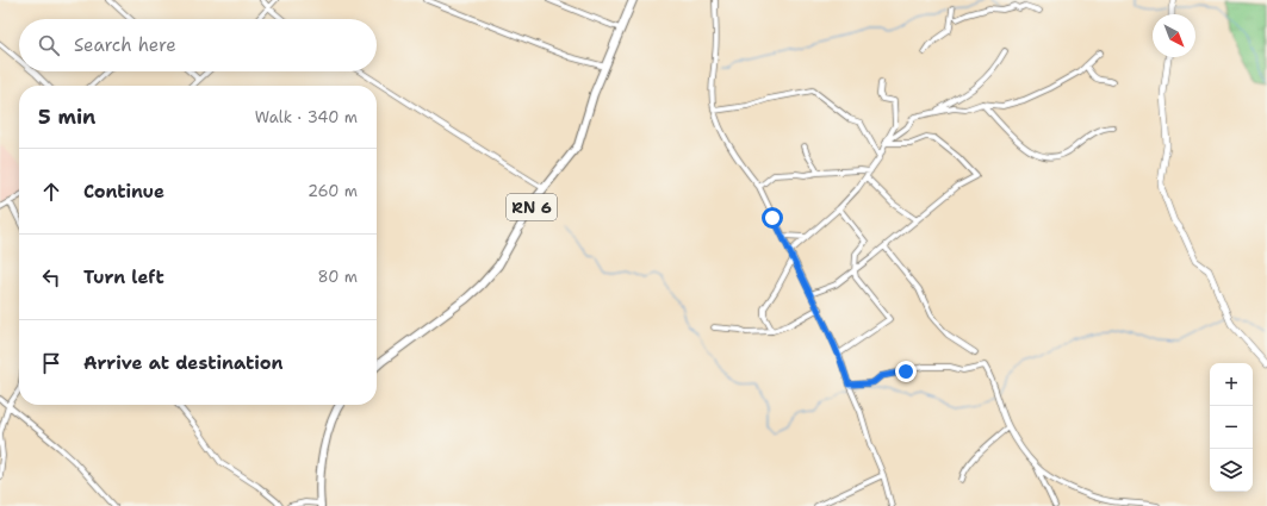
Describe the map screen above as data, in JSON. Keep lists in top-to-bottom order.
{
  "streets": {
    "main road": ["RN 6"]
  },
  "north": "bottom right",
  "page": {
    "search": "Search here",
    "heading": ["5 min", "Walk · 340 m"],
    "list": [
      ["Continue", "260 m"],
      ["Turn left", "80 m"],
      "Arrive at destination"
    ],
    "map_buttons": ["+", "−"]
  }
}
